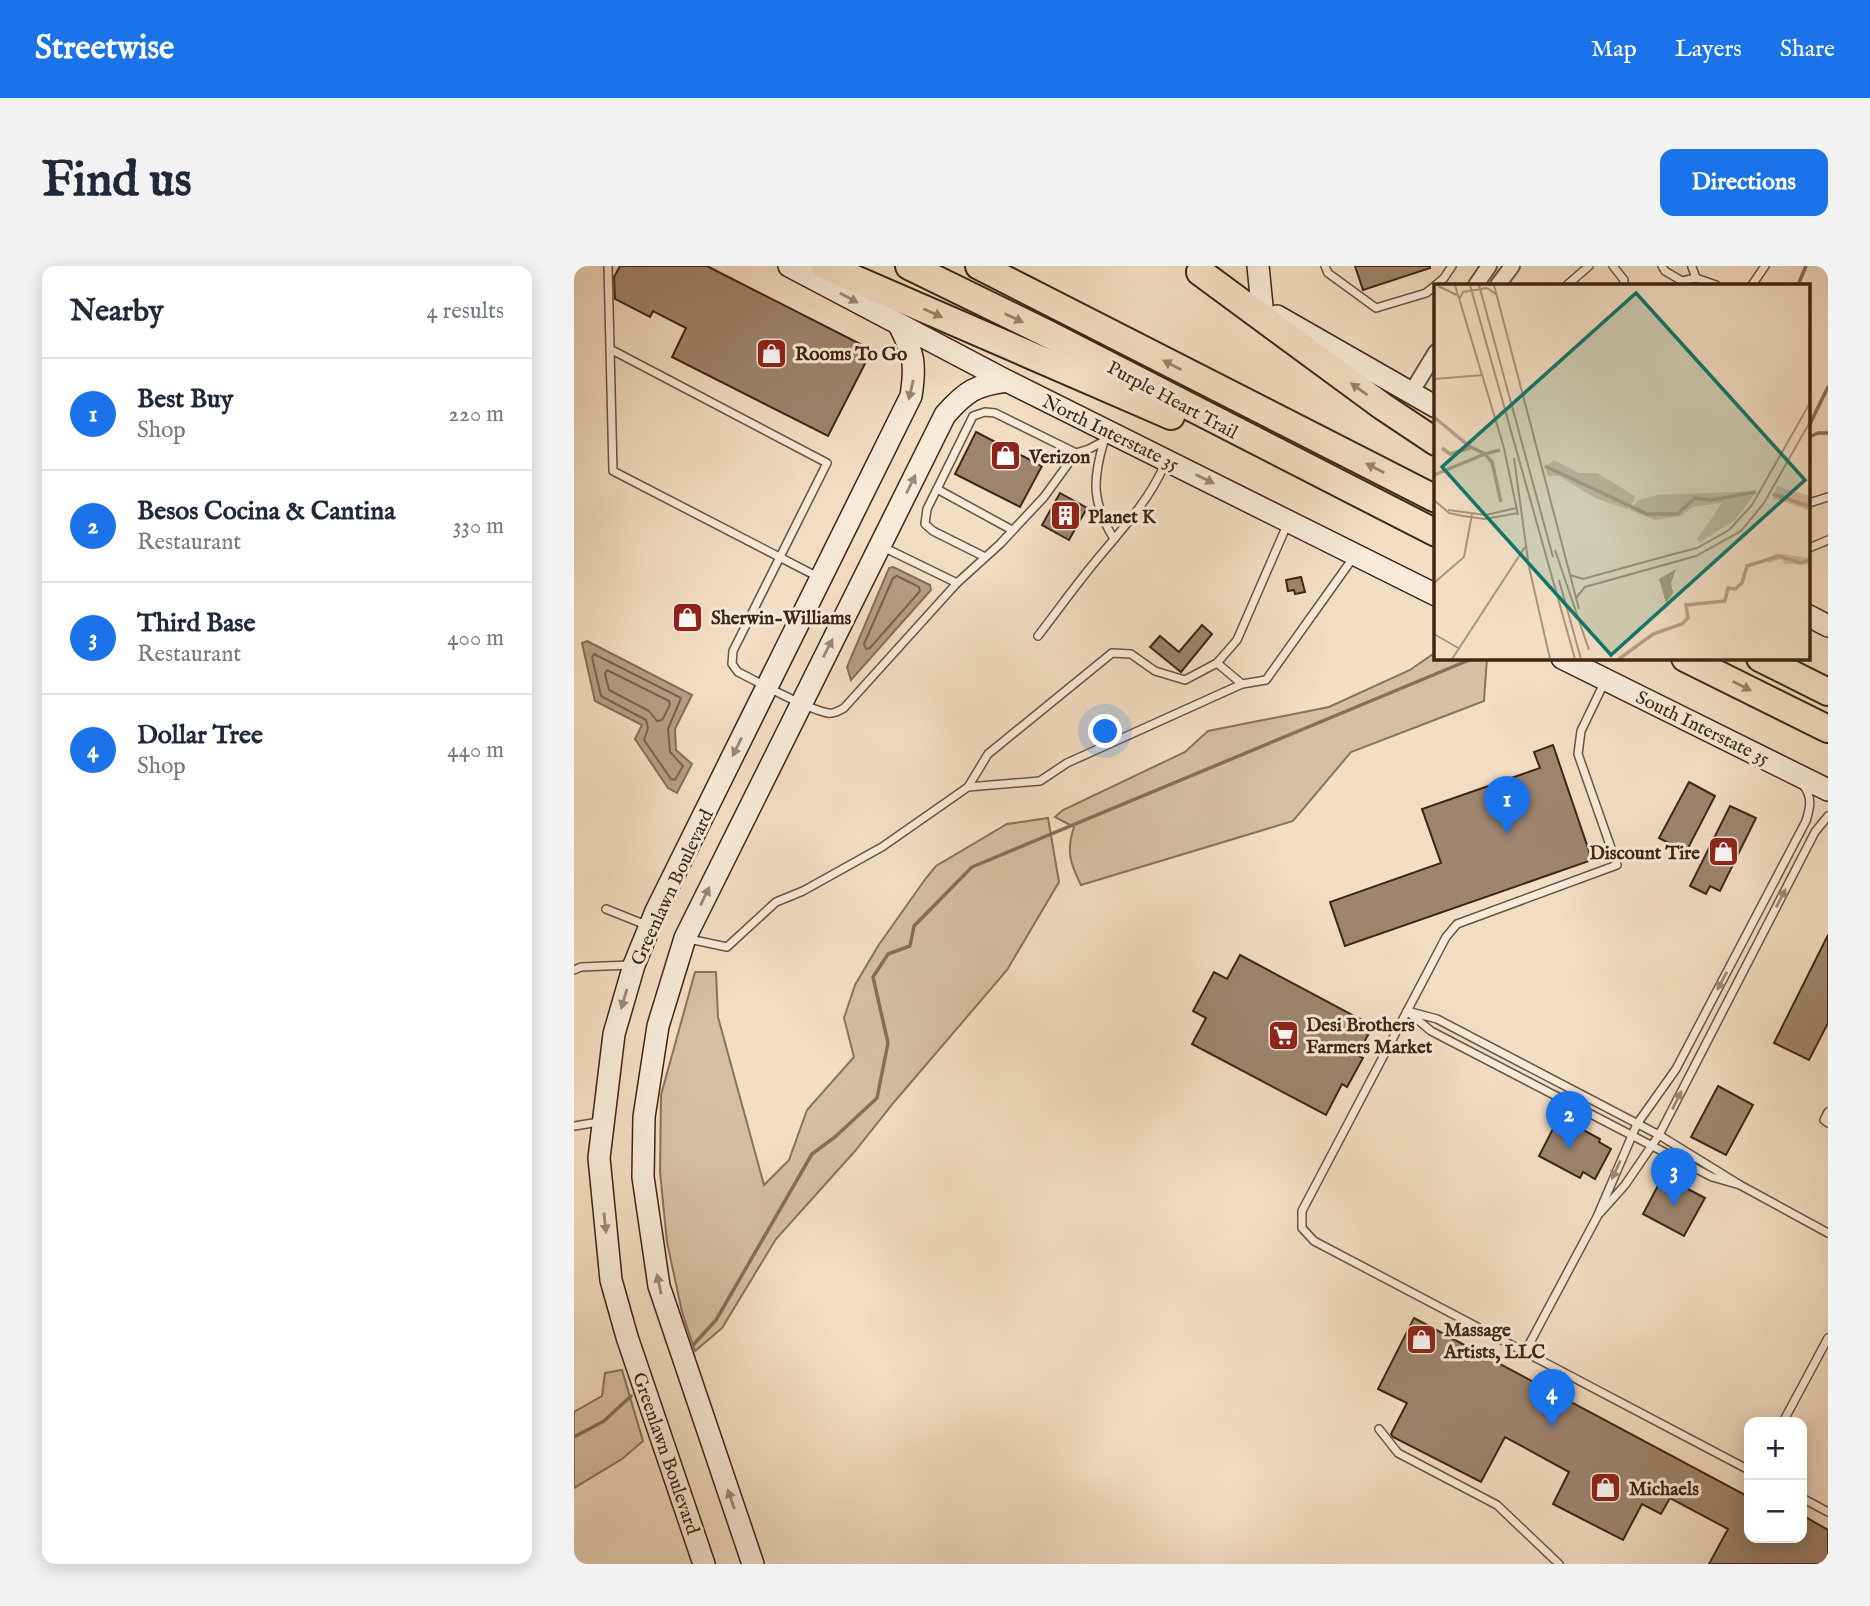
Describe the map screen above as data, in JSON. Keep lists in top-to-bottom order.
{
  "streets": {
    "highway": ["Purple Heart Trail"],
    "main road": ["North Interstate 35", "South Interstate 35", "Greenlawn Boulevard"]
  },
  "crossings": [
    ["North Interstate 35", "Greenlawn Boulevard"]
  ],
  "places": {
    "shop": [
      "Rooms To Go",
      "Verizon",
      "Sherwin-Williams",
      "Discount Tire",
      "Massage Artists, LLC",
      "Michaels"
    ],
    "building": ["Planet K"],
    "supermarket": ["Desi Brothers Farmers Market"]
  },
  "page": {
    "header": "Streetwise",
    "nav": ["Map", "Layers", "Share"],
    "buttons": "Directions",
    "title": "Find us",
    "heading": ["Nearby", "4 results"],
    "list": [
      {
        "mark": "1",
        "name": "Best Buy",
        "note": "Shop",
        "value": "220 m"
      },
      {
        "mark": "2",
        "name": "Besos Cocina & Cantina",
        "note": "Restaurant",
        "value": "330 m"
      },
      {
        "mark": "3",
        "name": "Third Base",
        "note": "Restaurant",
        "value": "400 m"
      },
      {
        "mark": "4",
        "name": "Dollar Tree",
        "note": "Shop",
        "value": "440 m"
      }
    ],
    "pins": [
      "1",
      "2",
      "3",
      "4"
    ],
    "map_buttons": ["+", "−"]
  }
}
